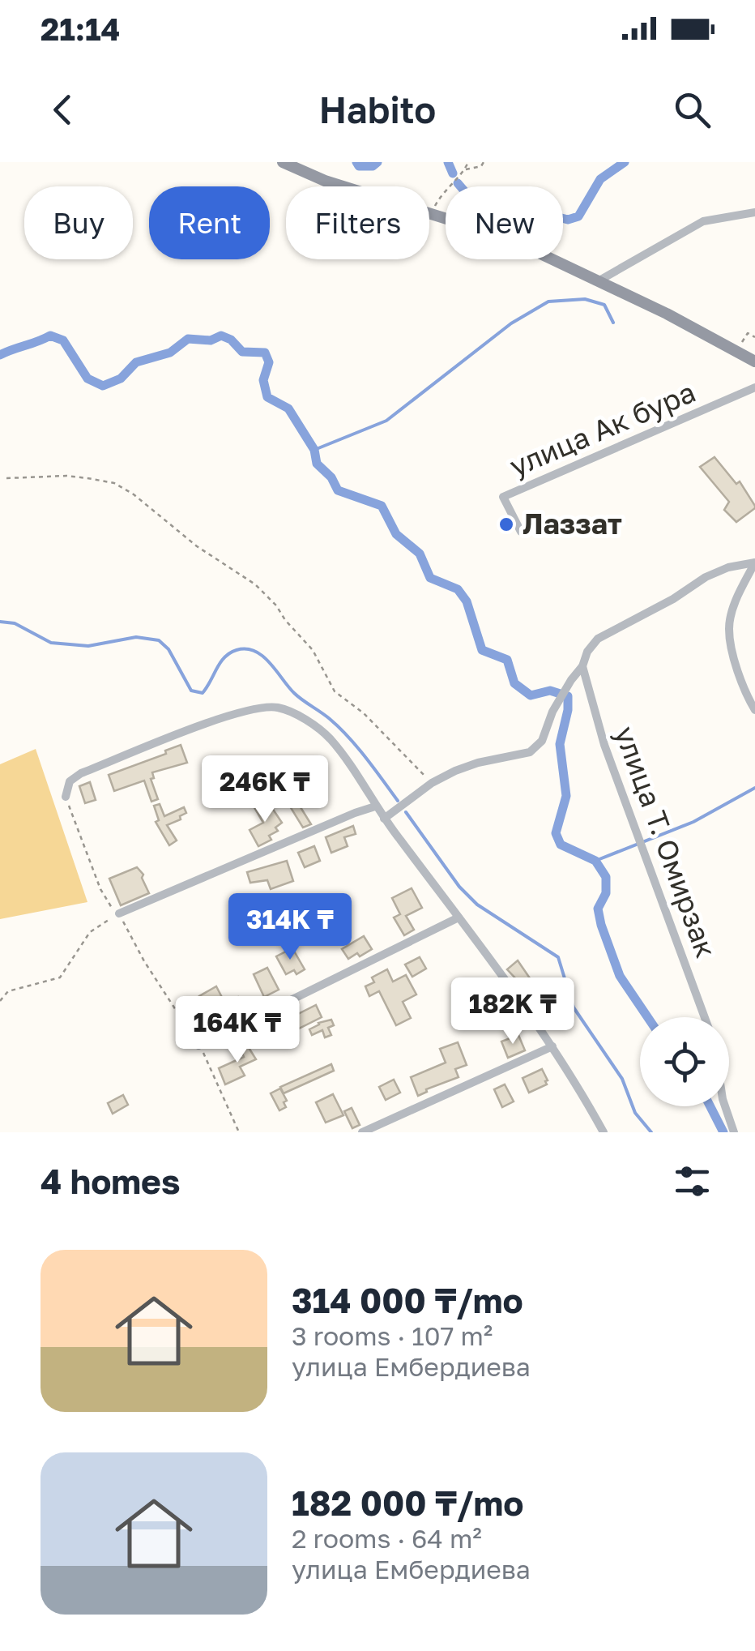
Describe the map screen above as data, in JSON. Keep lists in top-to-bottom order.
{
  "streets": {
    "street": ["улица Ак бура", "улица Т. Омирзак"]
  },
  "places": ["Лаззат"],
  "page": {
    "status": "21:14",
    "header": "Habito",
    "chip": [
      "Buy",
      "Rent",
      "Filters",
      "New"
    ],
    "price": [
      "246K ₸",
      "314K ₸",
      "182K ₸",
      "164K ₸"
    ],
    "heading": "4 homes",
    "list": [
      {
        "name": "314 000 ₸/mo",
        "note": "3 rooms · 107 m² · улица Ембердиева"
      },
      {
        "name": "182 000 ₸/mo",
        "note": "2 rooms · 64 m² · улица Ембердиева"
      }
    ]
  }
}
